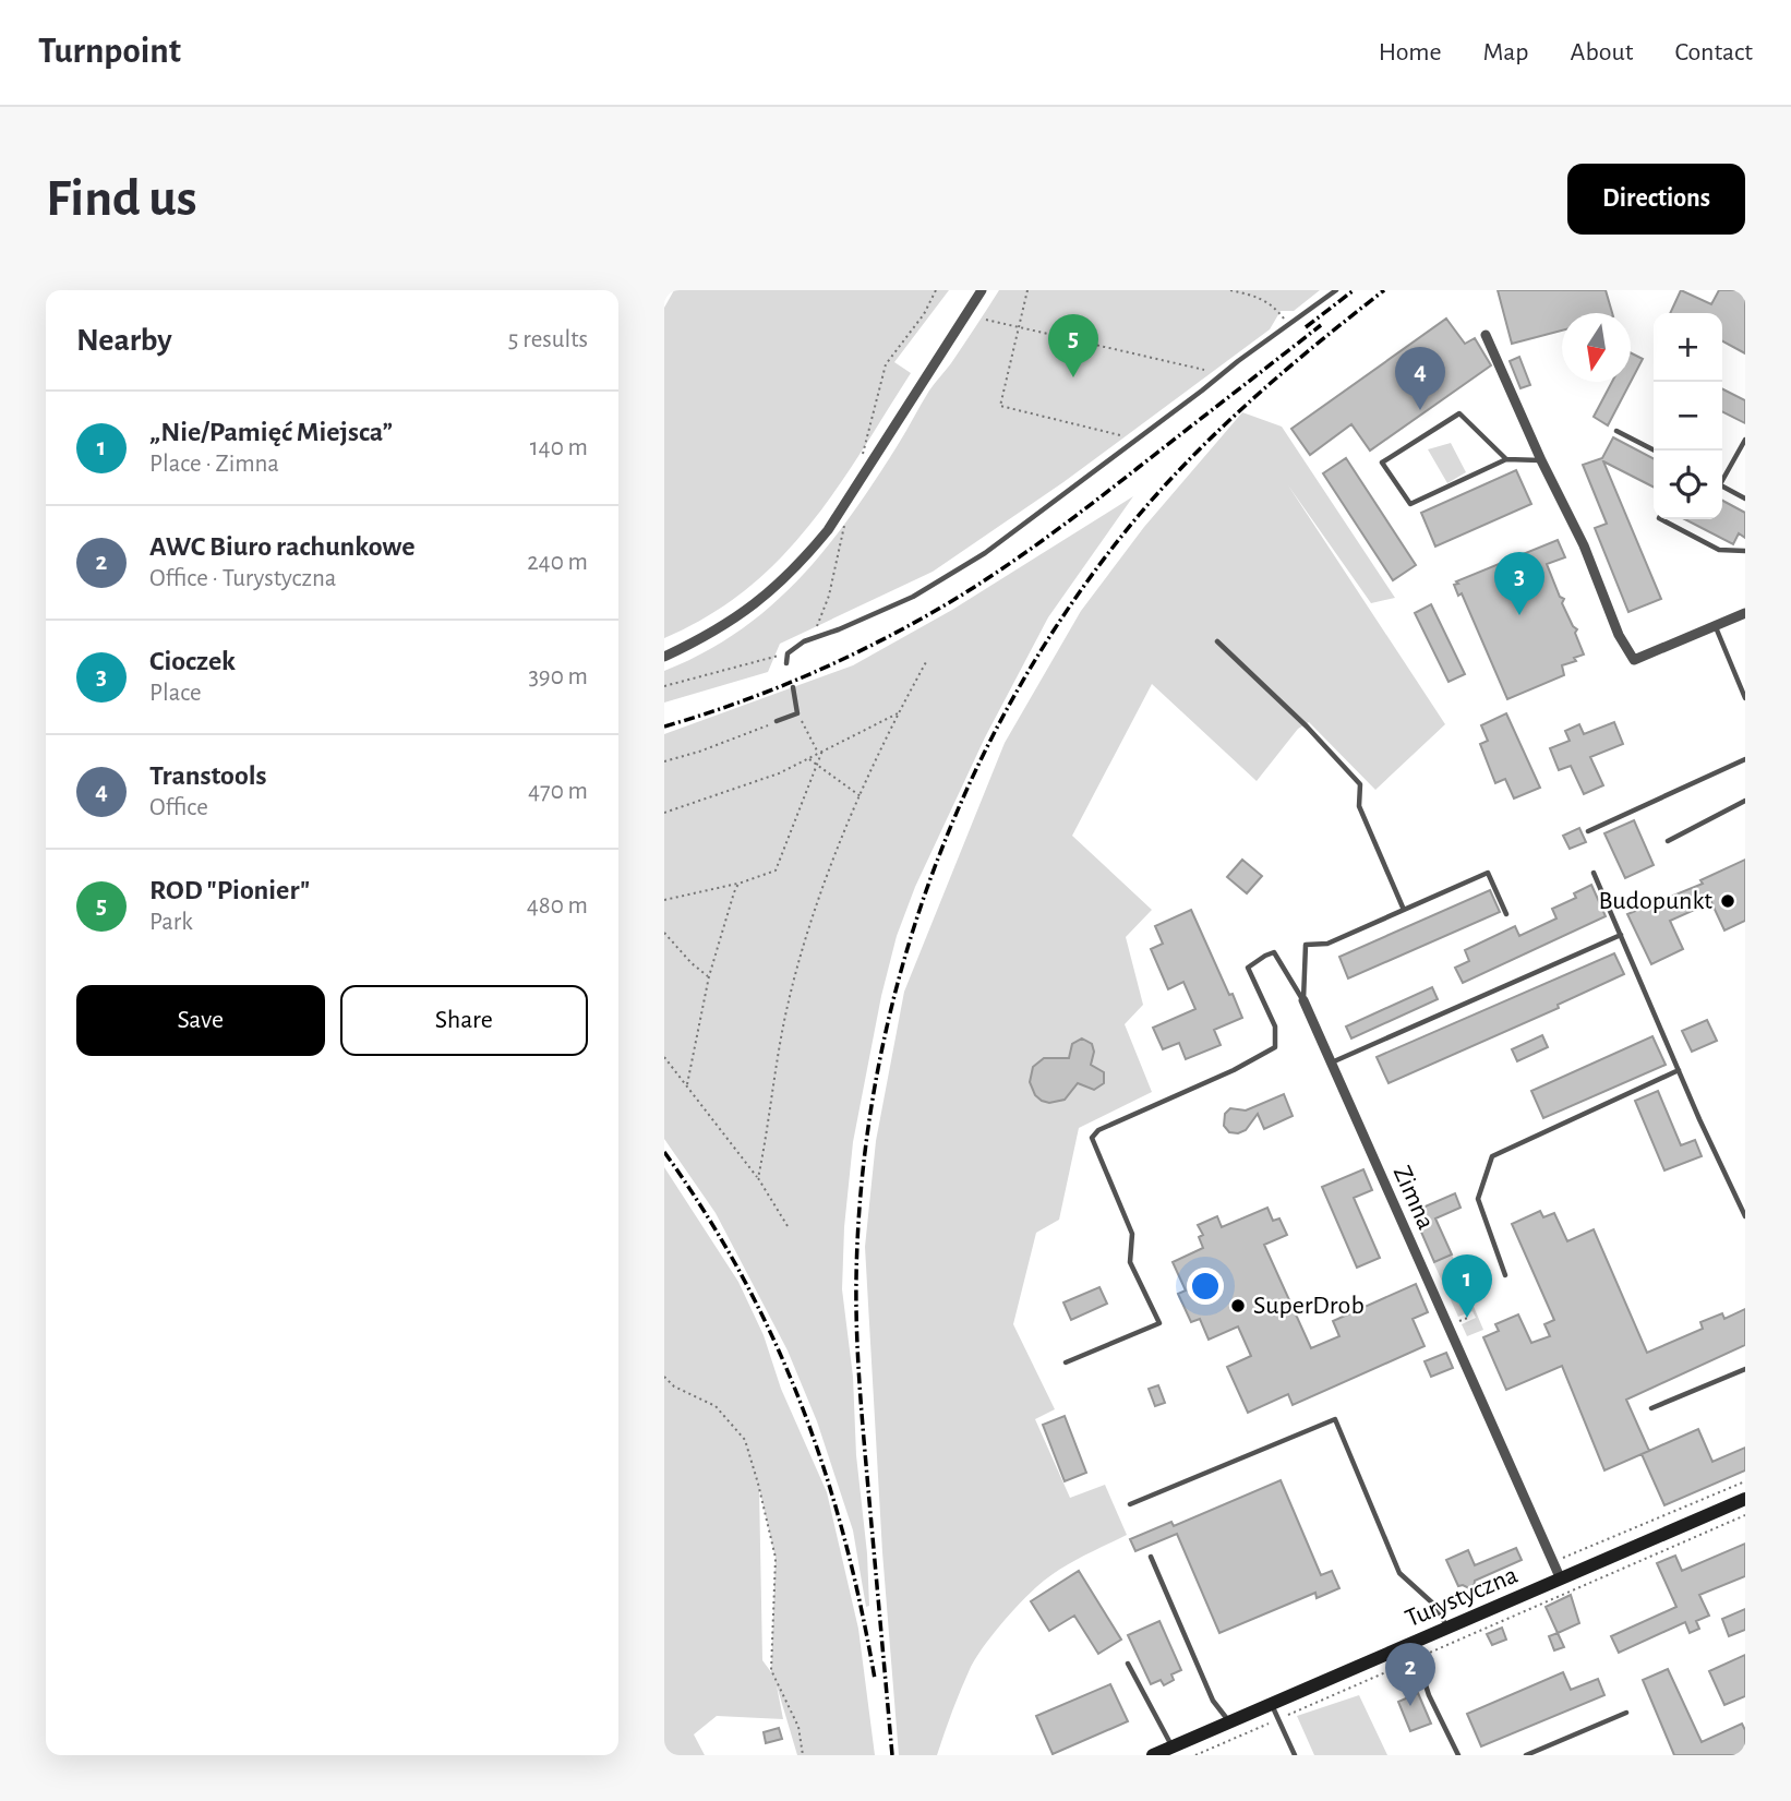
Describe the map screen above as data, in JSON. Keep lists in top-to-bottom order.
{
  "streets": {
    "main road": ["Turystyczna"],
    "street": ["Zimna"]
  },
  "crossings": [
    ["Zimna", "Turystyczna"]
  ],
  "places": ["Budopunkt", "SuperDrob"],
  "north": "bottom",
  "page": {
    "header": "Turnpoint",
    "nav": [
      "Home",
      "Map",
      "About",
      "Contact"
    ],
    "buttons": [
      "Directions",
      ["Save", "Share"]
    ],
    "title": "Find us",
    "heading": ["Nearby", "5 results"],
    "map_buttons": ["+", "−"],
    "pins": [
      "5",
      "4",
      "3",
      "1",
      "2"
    ],
    "list": [
      {
        "mark": "1",
        "name": "„Nie/Pamięć Miejsca”",
        "note": "Place · Zimna",
        "value": "140 m"
      },
      {
        "mark": "2",
        "name": "AWC Biuro rachunkowe",
        "note": "Office · Turystyczna",
        "value": "240 m"
      },
      {
        "mark": "3",
        "name": "Cioczek",
        "note": "Place",
        "value": "390 m"
      },
      {
        "mark": "4",
        "name": "Transtools",
        "note": "Office",
        "value": "470 m"
      },
      {
        "mark": "5",
        "name": "ROD \"Pionier\"",
        "note": "Park",
        "value": "480 m"
      }
    ]
  }
}
